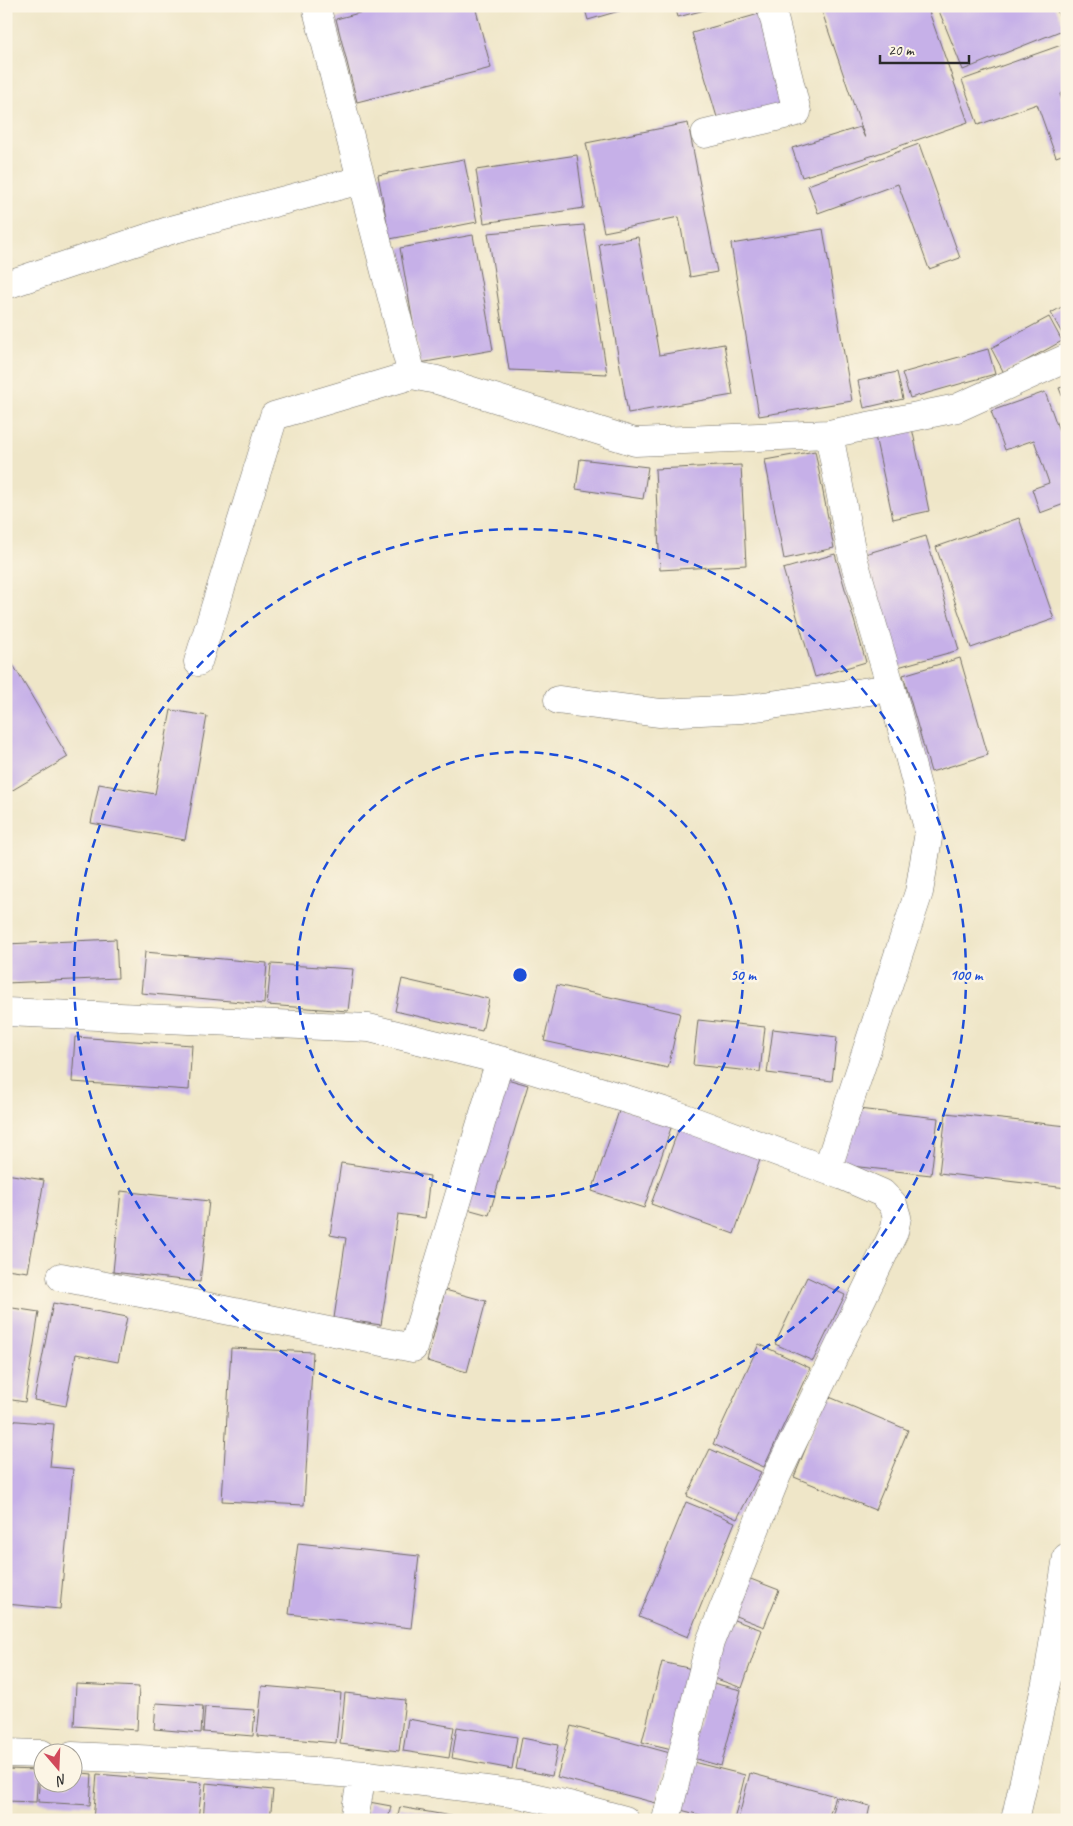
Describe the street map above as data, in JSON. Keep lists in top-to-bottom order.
{
  "scale_bar": "20 m",
  "north": "bottom",
  "rings": ["50 m", "100 m"]
}
